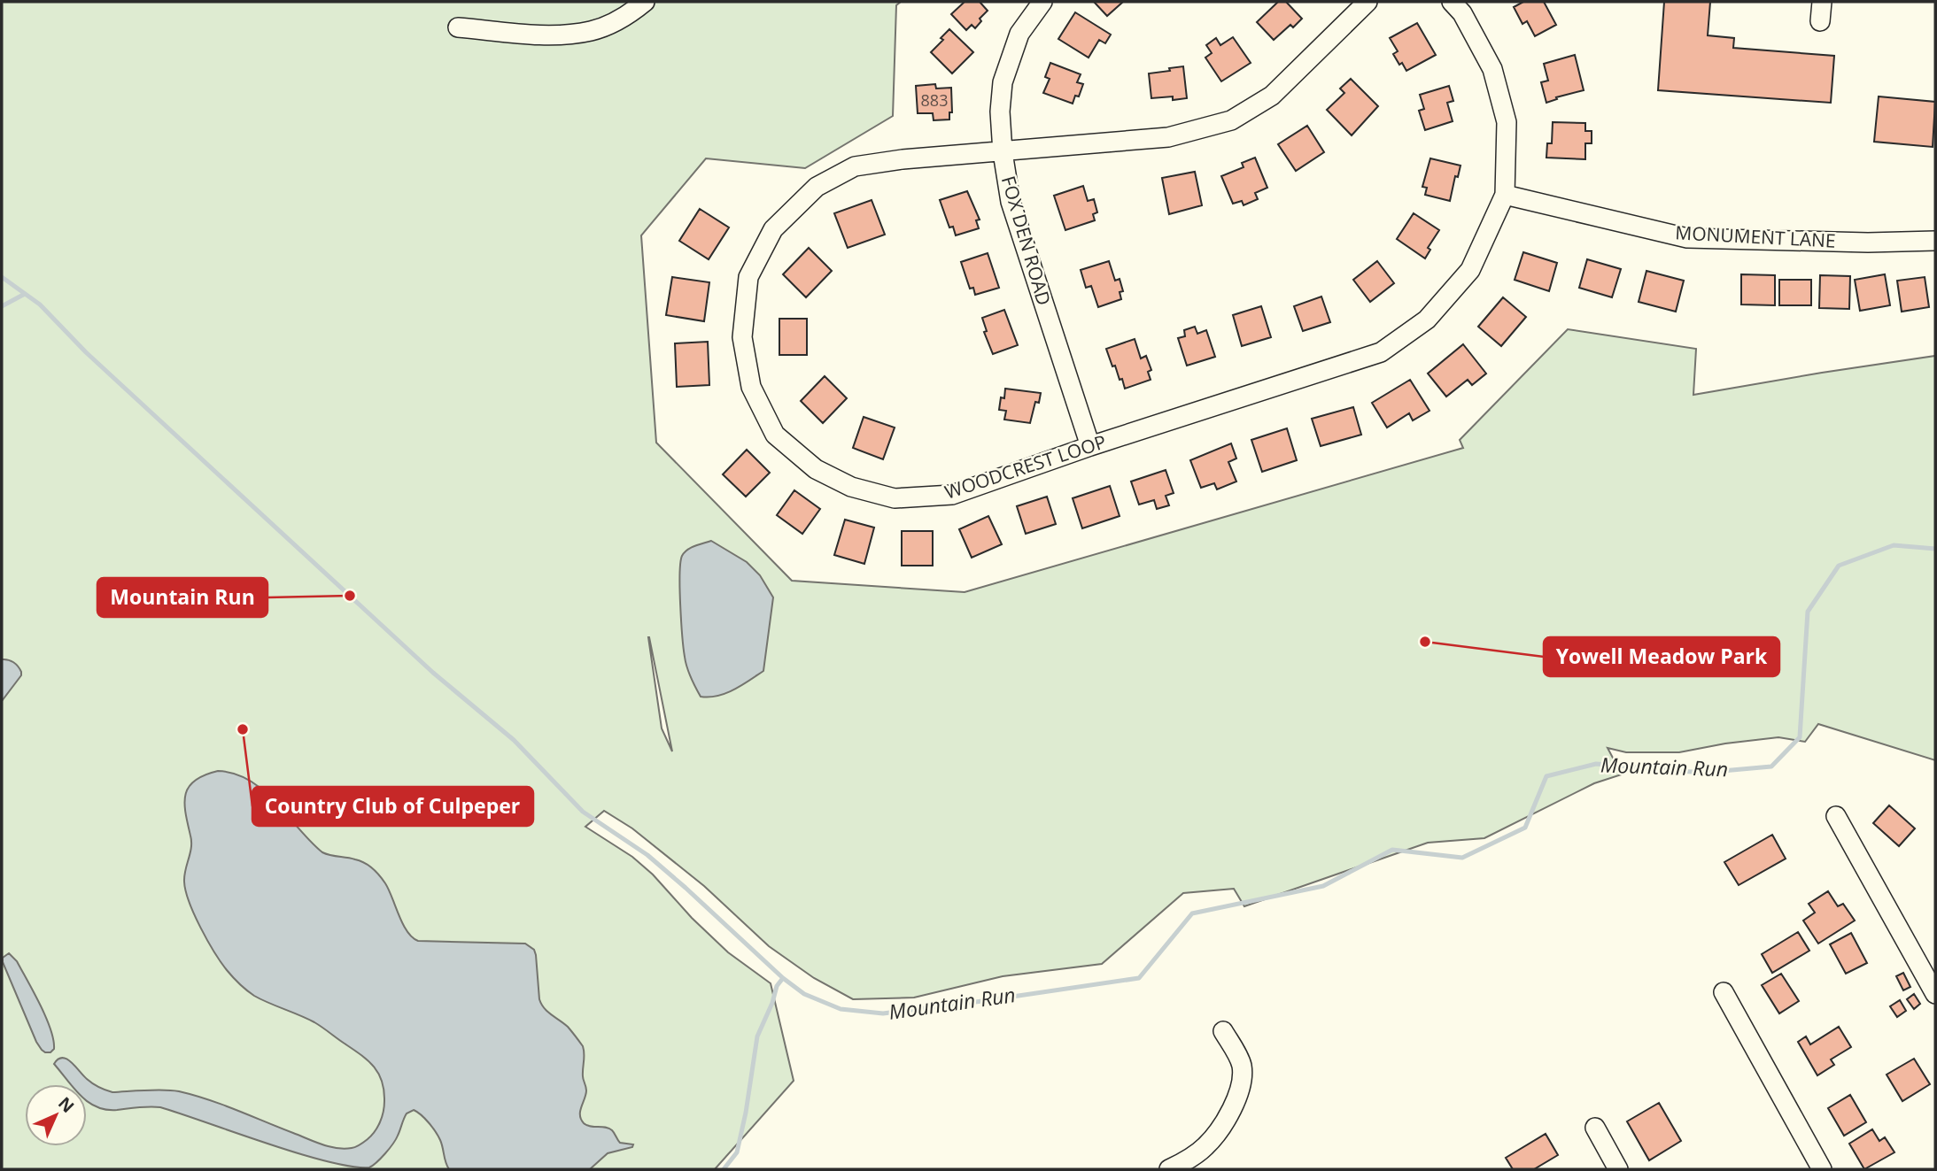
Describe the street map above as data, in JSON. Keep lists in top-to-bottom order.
{
  "streets": {
    "street": ["MONUMENT LANE", "FOX DEN ROAD", "WOODCREST LOOP"]
  },
  "crossings": [
    ["MONUMENT LANE", "WOODCREST LOOP"],
    ["FOX DEN ROAD", "WOODCREST LOOP"]
  ],
  "water": ["Mountain Run"],
  "places": ["Mountain Run", "Yowell Meadow Park", "Country Club of Culpeper"],
  "house_numbers": ["883"],
  "north": "top right"
}
